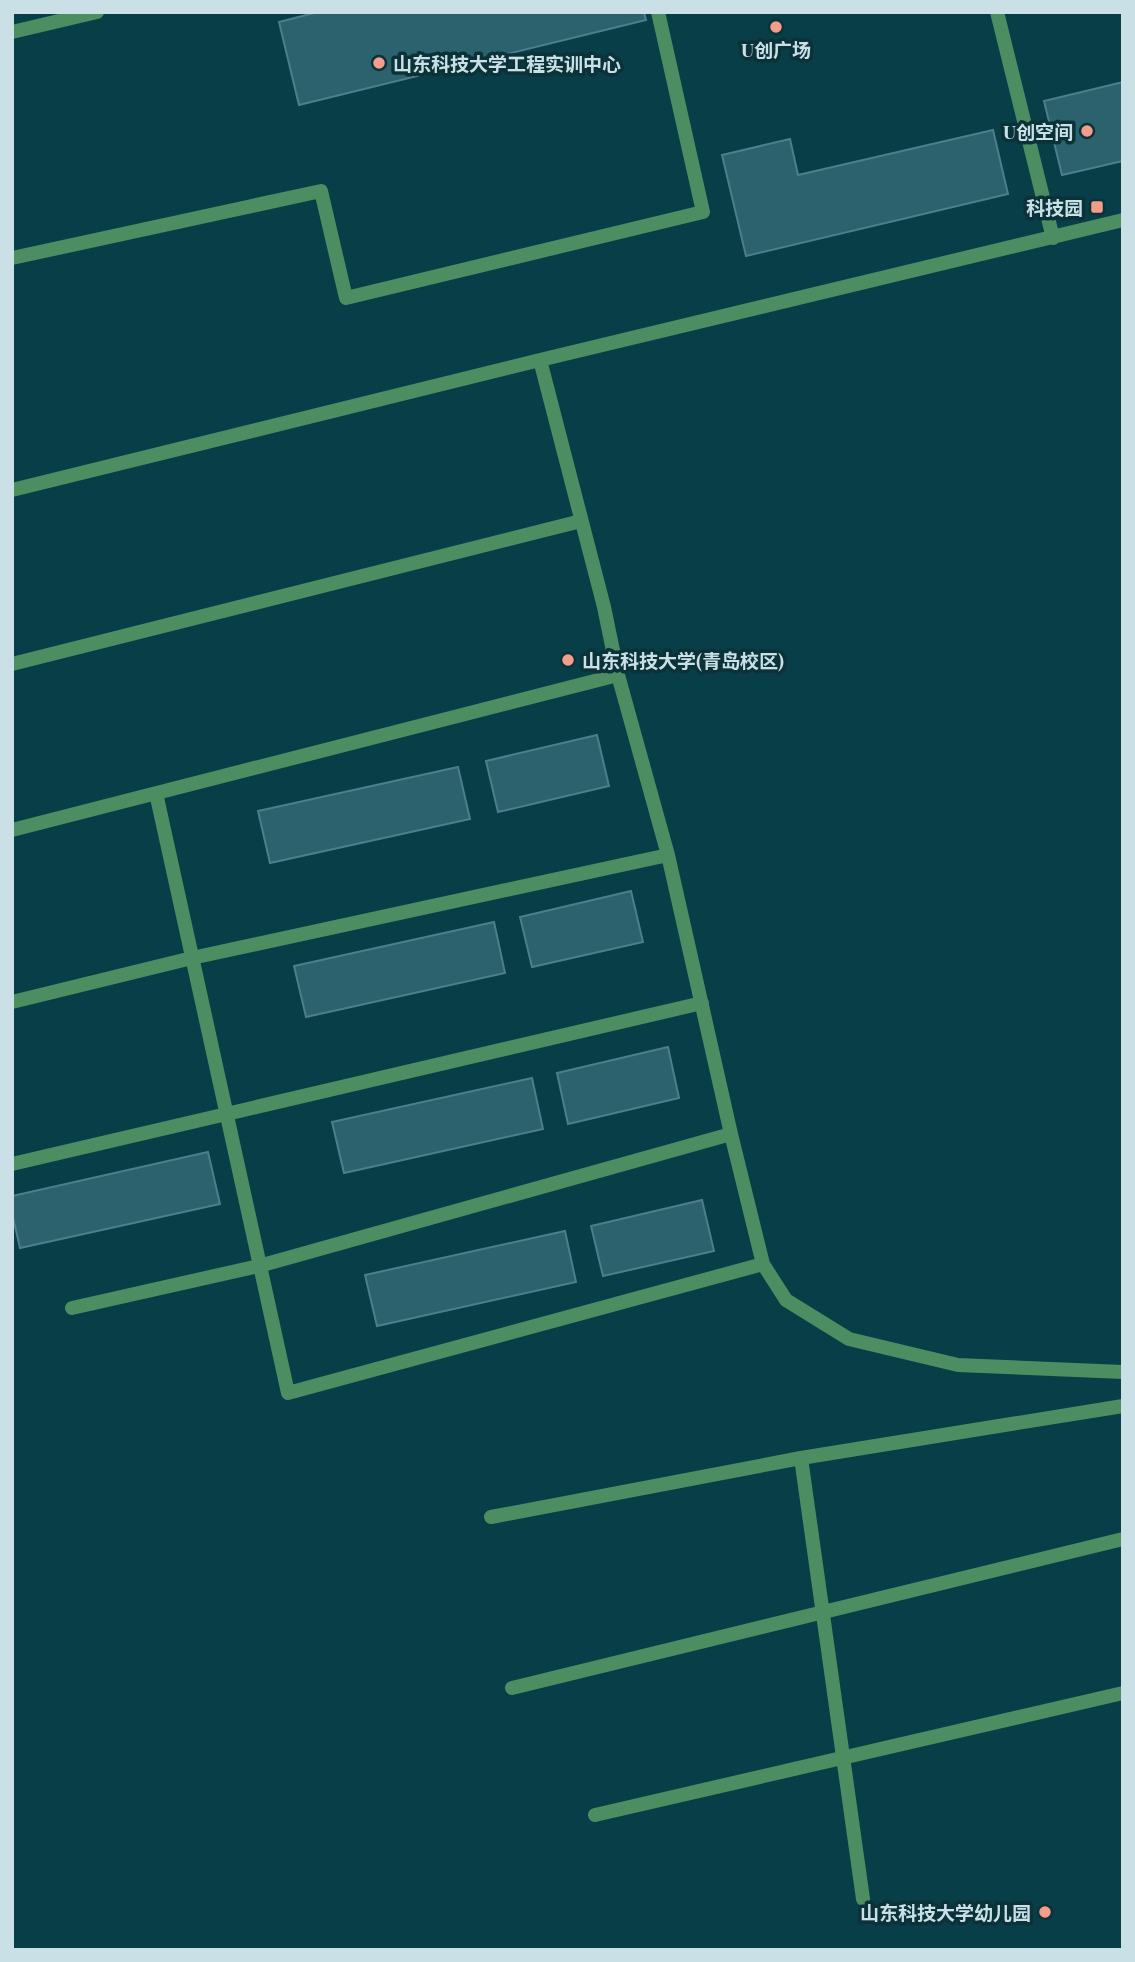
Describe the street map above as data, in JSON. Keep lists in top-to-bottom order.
{
  "places": {
    "other": [
      "U创广场",
      "山东科技大学工程实训中心",
      "U创空间",
      "山东科技大学(青岛校区)",
      "山东科技大学幼儿园"
    ],
    "transit": ["科技园"]
  }
}
